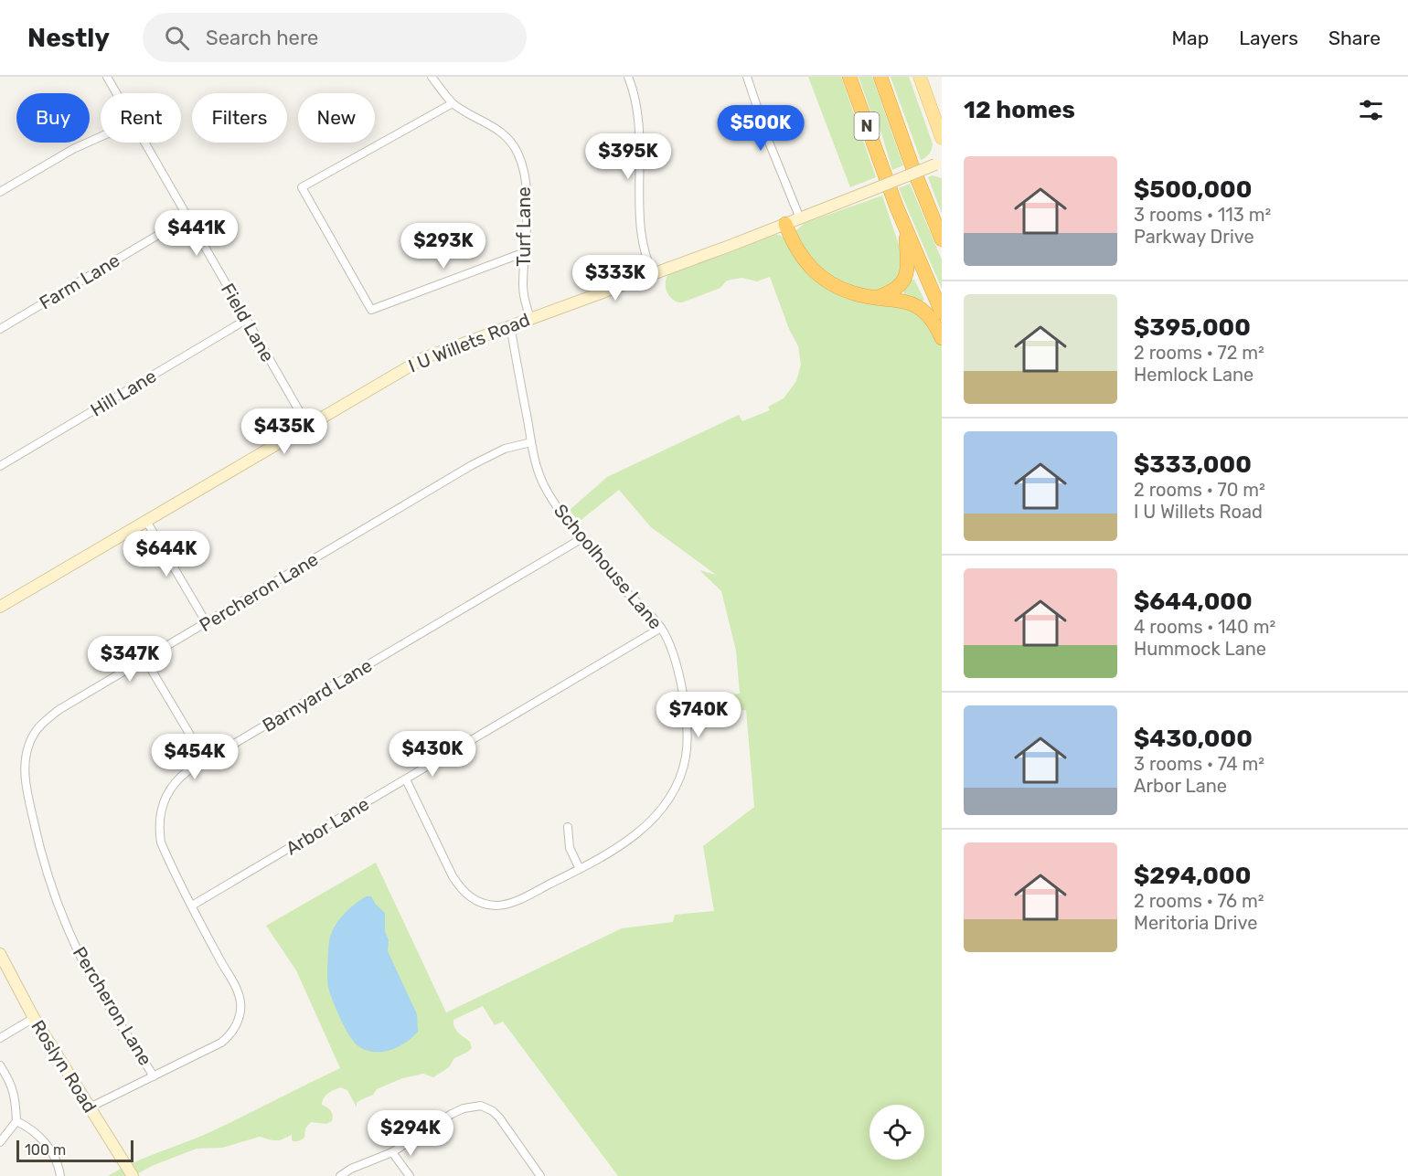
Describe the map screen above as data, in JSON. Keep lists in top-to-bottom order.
{
  "streets": {
    "highway": ["N"],
    "main road": ["I U Willets Road", "Roslyn Road"],
    "street": [
      "Turf Lane",
      "Farm Lane",
      "Field Lane",
      "Hill Lane",
      "Schoolhouse Lane",
      "Percheron Lane",
      "Barnyard Lane",
      "Arbor Lane"
    ]
  },
  "crossings": [
    ["Turf Lane", "I U Willets Road"],
    ["Farm Lane", "Field Lane"],
    ["Field Lane", "I U Willets Road"],
    ["Field Lane", "Hill Lane"],
    ["I U Willets Road", "Schoolhouse Lane"],
    ["Schoolhouse Lane", "Percheron Lane"],
    ["Schoolhouse Lane", "Barnyard Lane"],
    ["Schoolhouse Lane", "Arbor Lane"],
    ["Percheron Lane", "Barnyard Lane"],
    ["Barnyard Lane", "Arbor Lane"],
    ["Barnyard Lane", "Roslyn Road"]
  ],
  "scale_bar": "100 m",
  "page": {
    "header": "Nestly",
    "search": "Search here",
    "nav": ["Map", "Layers", "Share"],
    "heading": "12 homes",
    "chip": [
      "Buy",
      "Rent",
      "Filters",
      "New"
    ],
    "price": [
      "$500K",
      "$395K",
      "$441K",
      "$293K",
      "$333K",
      "$435K",
      "$644K",
      "$347K",
      "$740K",
      "$430K",
      "$454K",
      "$294K"
    ],
    "list": [
      {
        "name": "$500,000",
        "note": "3 rooms · 113 m² · Parkway Drive"
      },
      {
        "name": "$395,000",
        "note": "2 rooms · 72 m² · Hemlock Lane"
      },
      {
        "name": "$333,000",
        "note": "2 rooms · 70 m² · I U Willets Road"
      },
      {
        "name": "$644,000",
        "note": "4 rooms · 140 m² · Hummock Lane"
      },
      {
        "name": "$430,000",
        "note": "3 rooms · 74 m² · Arbor Lane"
      },
      {
        "name": "$294,000",
        "note": "2 rooms · 76 m² · Meritoria Drive"
      }
    ],
    "scale": "100 m"
  }
}
